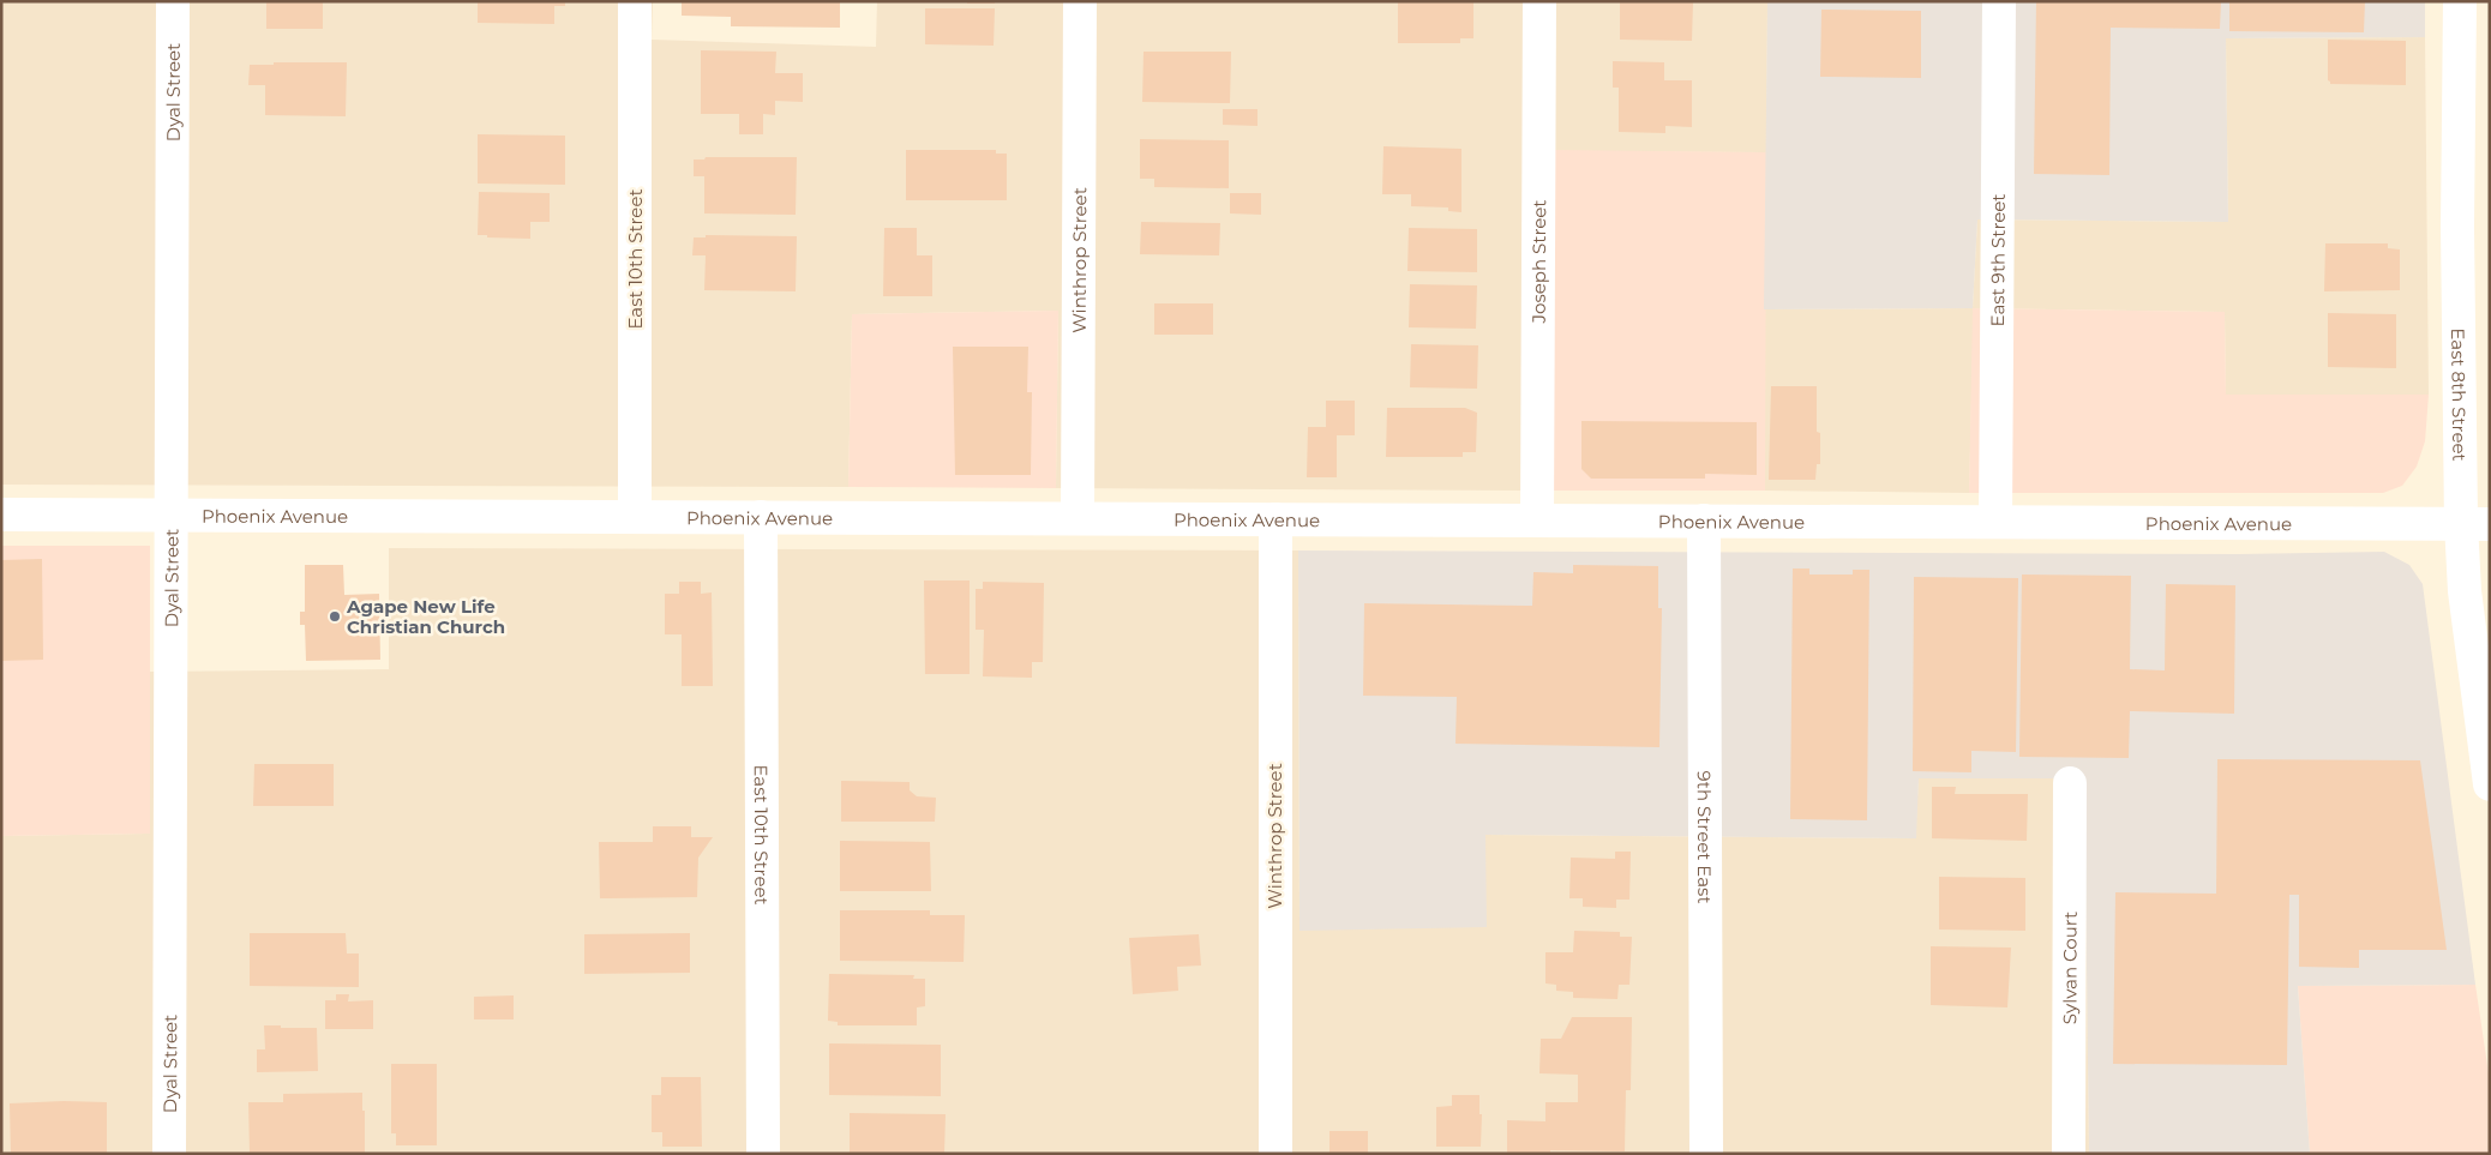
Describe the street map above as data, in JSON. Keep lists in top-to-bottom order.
{
  "streets": {
    "street": [
      "Dyal Street",
      "East 10th Street",
      "Winthrop Street",
      "Joseph Street",
      "East 9th Street",
      "East 8th Street",
      "Phoenix Avenue",
      "9th Street East",
      "Sylvan Court"
    ]
  },
  "crossings": [
    ["Dyal Street", "Phoenix Avenue"],
    ["East 10th Street", "Phoenix Avenue"],
    ["Winthrop Street", "Phoenix Avenue"],
    ["Joseph Street", "Phoenix Avenue"],
    ["East 9th Street", "Phoenix Avenue"],
    ["East 8th Street", "Phoenix Avenue"],
    ["Phoenix Avenue", "9th Street East"]
  ],
  "places": ["Agape New Life Christian Church"]
}
